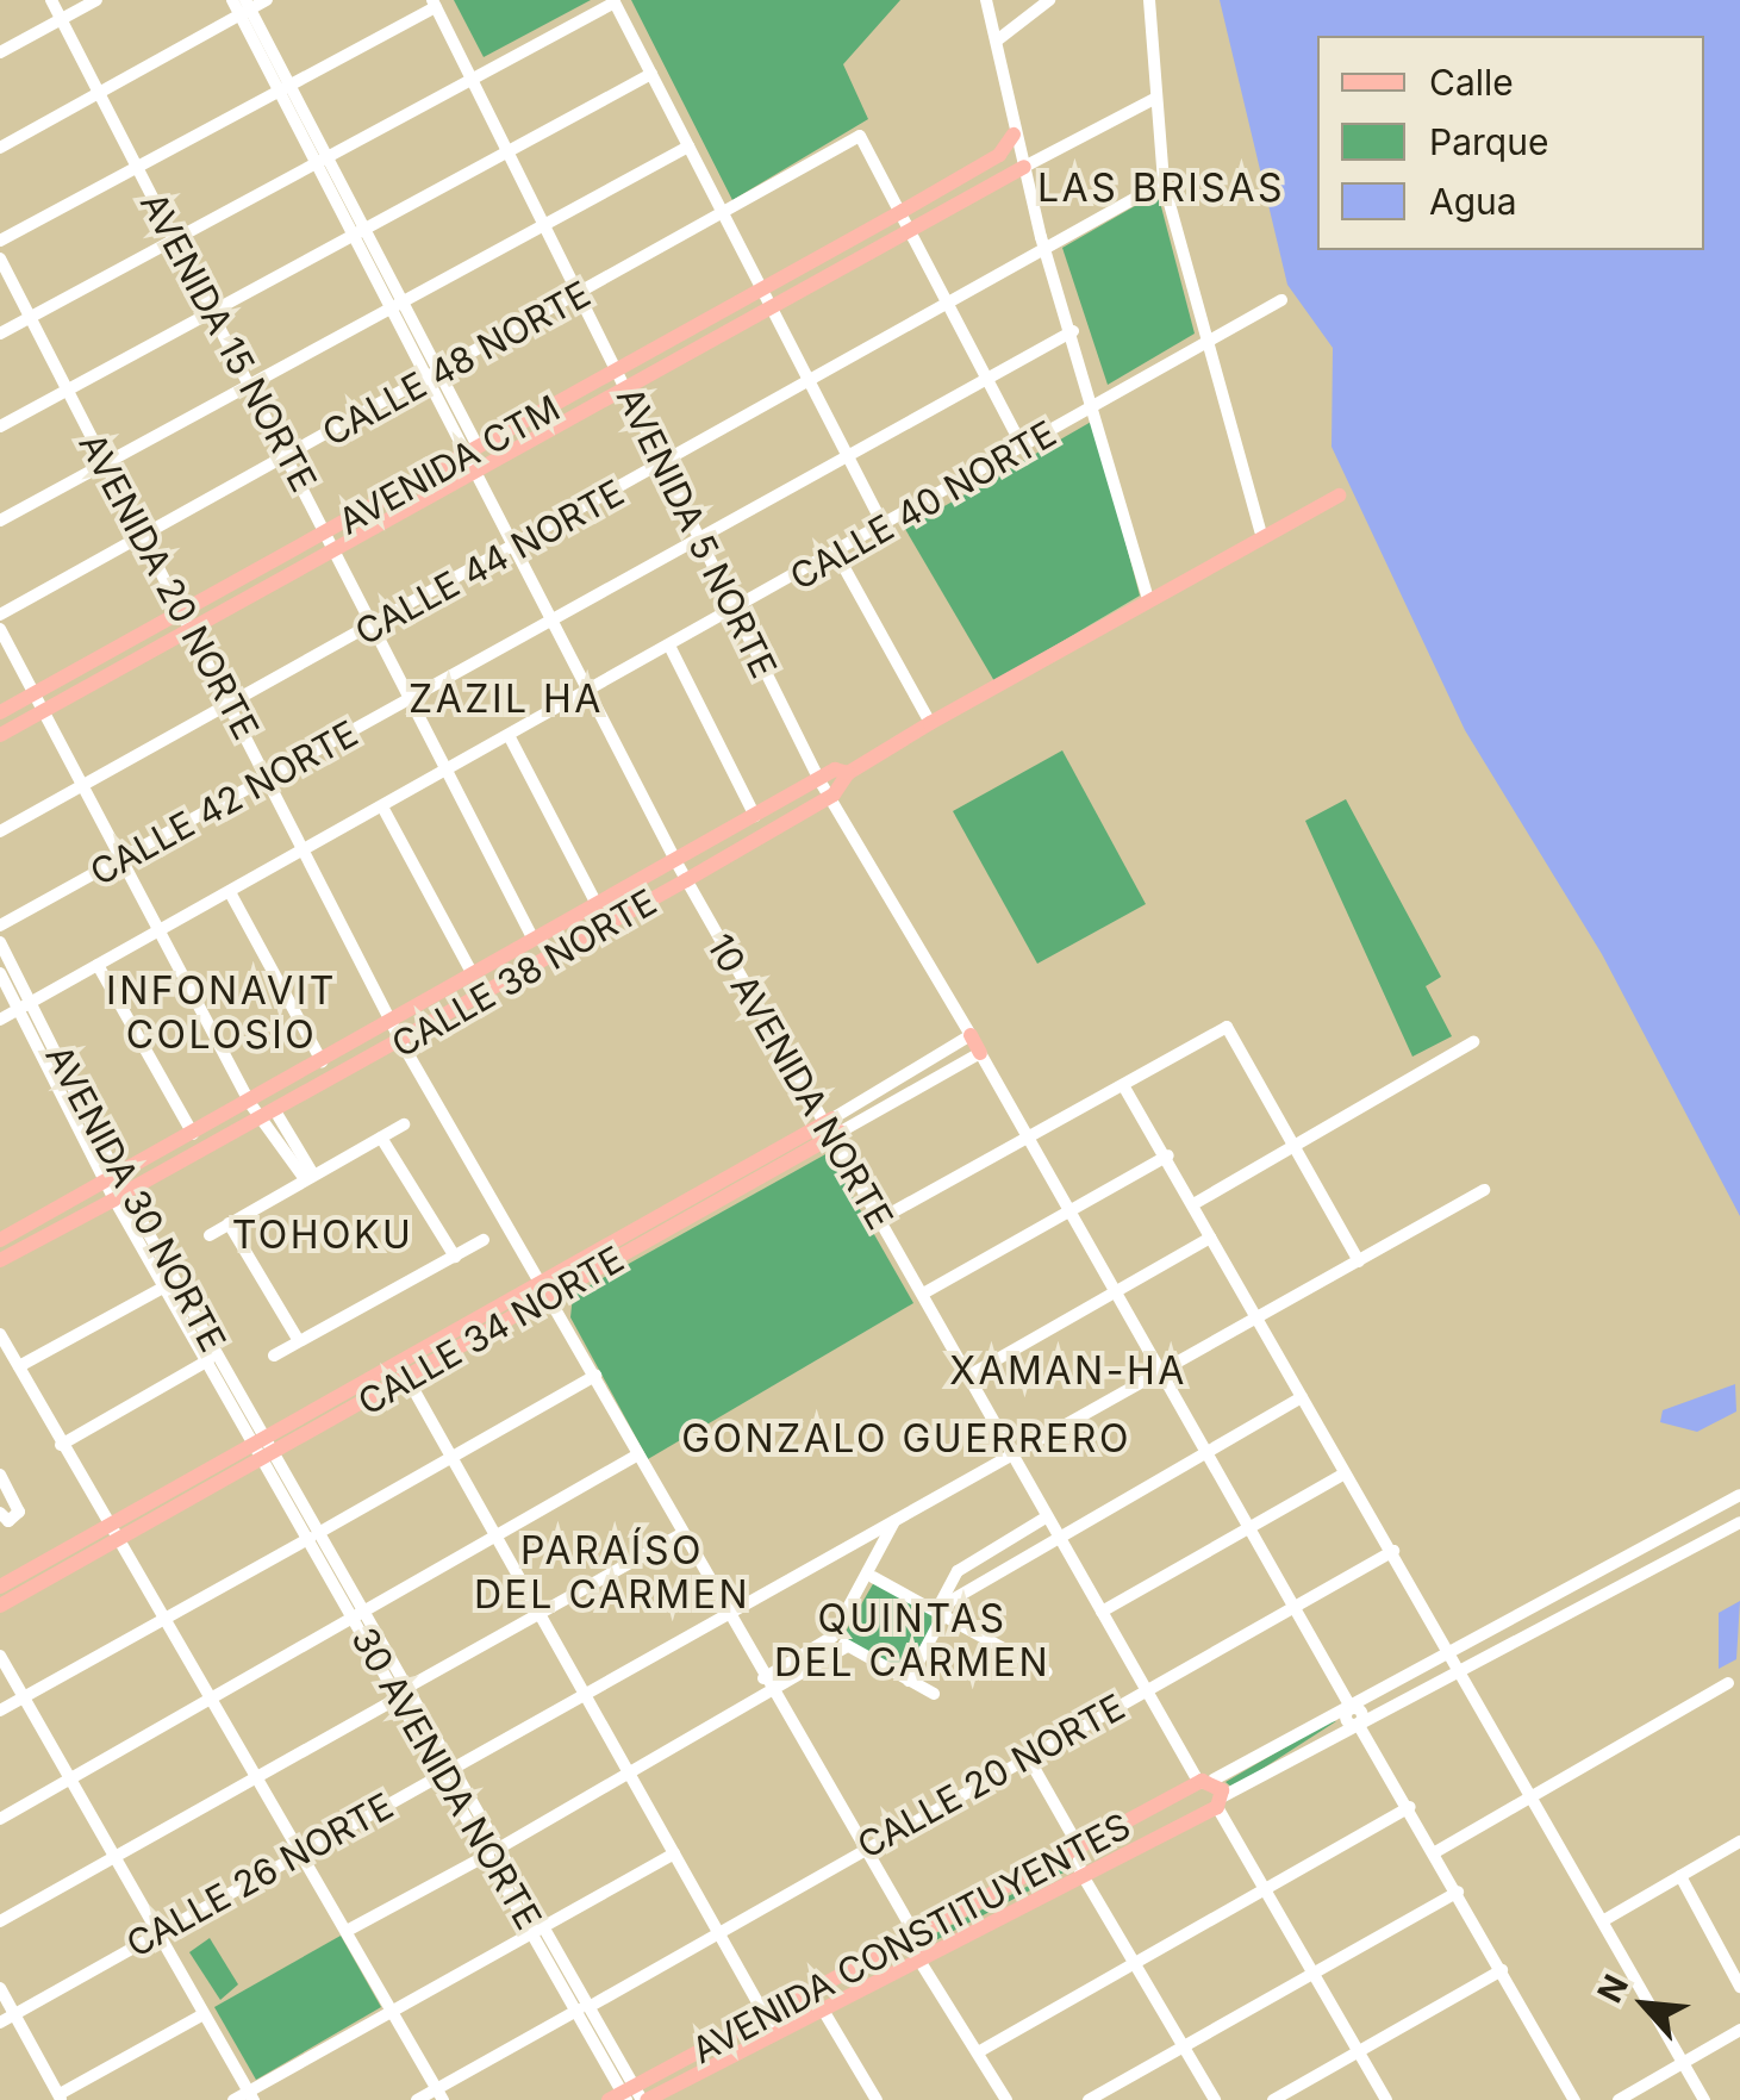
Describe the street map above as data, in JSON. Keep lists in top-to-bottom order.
{
  "streets": {
    "main road": [
      "AVENIDA CTM",
      "AVENIDA 5 NORTE",
      "CALLE 38 NORTE",
      "CALLE 34 NORTE",
      "AVENIDA CONSTITUYENTES"
    ],
    "street": [
      "AVENIDA 15 NORTE",
      "CALLE 48 NORTE",
      "CALLE 40 NORTE",
      "CALLE 44 NORTE",
      "AVENIDA 20 NORTE",
      "CALLE 42 NORTE",
      "10 AVENIDA NORTE",
      "AVENIDA 30 NORTE",
      "CALLE 20 NORTE",
      "30 AVENIDA NORTE",
      "CALLE 26 NORTE"
    ]
  },
  "crossings": [
    ["AVENIDA 15 NORTE", "CALLE 48 NORTE"],
    ["AVENIDA 15 NORTE", "AVENIDA CTM"],
    ["AVENIDA 15 NORTE", "CALLE 40 NORTE"],
    ["AVENIDA 15 NORTE", "CALLE 44 NORTE"],
    ["AVENIDA 15 NORTE", "CALLE 42 NORTE"],
    ["AVENIDA 15 NORTE", "CALLE 38 NORTE"],
    ["CALLE 48 NORTE", "AVENIDA CTM"],
    ["CALLE 48 NORTE", "AVENIDA 5 NORTE"],
    ["CALLE 48 NORTE", "AVENIDA 20 NORTE"],
    ["CALLE 48 NORTE", "10 AVENIDA NORTE"],
    ["AVENIDA CTM", "AVENIDA 5 NORTE"],
    ["AVENIDA CTM", "AVENIDA 20 NORTE"],
    ["AVENIDA CTM", "10 AVENIDA NORTE"],
    ["CALLE 40 NORTE", "AVENIDA 5 NORTE"],
    ["CALLE 40 NORTE", "AVENIDA 20 NORTE"],
    ["CALLE 40 NORTE", "10 AVENIDA NORTE"],
    ["CALLE 40 NORTE", "AVENIDA 30 NORTE"],
    ["AVENIDA 5 NORTE", "CALLE 44 NORTE"],
    ["AVENIDA 5 NORTE", "CALLE 42 NORTE"],
    ["AVENIDA 5 NORTE", "CALLE 38 NORTE"],
    ["AVENIDA 5 NORTE", "CALLE 34 NORTE"],
    ["CALLE 44 NORTE", "AVENIDA 20 NORTE"],
    ["CALLE 44 NORTE", "10 AVENIDA NORTE"],
    ["AVENIDA 20 NORTE", "CALLE 42 NORTE"],
    ["AVENIDA 20 NORTE", "CALLE 38 NORTE"],
    ["CALLE 42 NORTE", "10 AVENIDA NORTE"],
    ["CALLE 38 NORTE", "10 AVENIDA NORTE"],
    ["CALLE 38 NORTE", "AVENIDA 30 NORTE"],
    ["10 AVENIDA NORTE", "CALLE 34 NORTE"],
    ["10 AVENIDA NORTE", "CALLE 20 NORTE"],
    ["10 AVENIDA NORTE", "CALLE 26 NORTE"],
    ["10 AVENIDA NORTE", "AVENIDA CONSTITUYENTES"],
    ["AVENIDA 30 NORTE", "CALLE 34 NORTE"],
    ["CALLE 20 NORTE", "30 AVENIDA NORTE"],
    ["30 AVENIDA NORTE", "CALLE 26 NORTE"],
    ["30 AVENIDA NORTE", "AVENIDA CONSTITUYENTES"]
  ],
  "districts": [
    "LAS BRISAS",
    "ZAZIL HA",
    "INFONAVIT COLOSIO",
    "TOHOKU",
    "XAMAN-HA",
    "GONZALO GUERRERO",
    "PARAÍSO DEL CARMEN",
    "QUINTAS DEL CARMEN"
  ],
  "legend": ["Calle", "Parque", "Agua"],
  "north": "top left"
}
